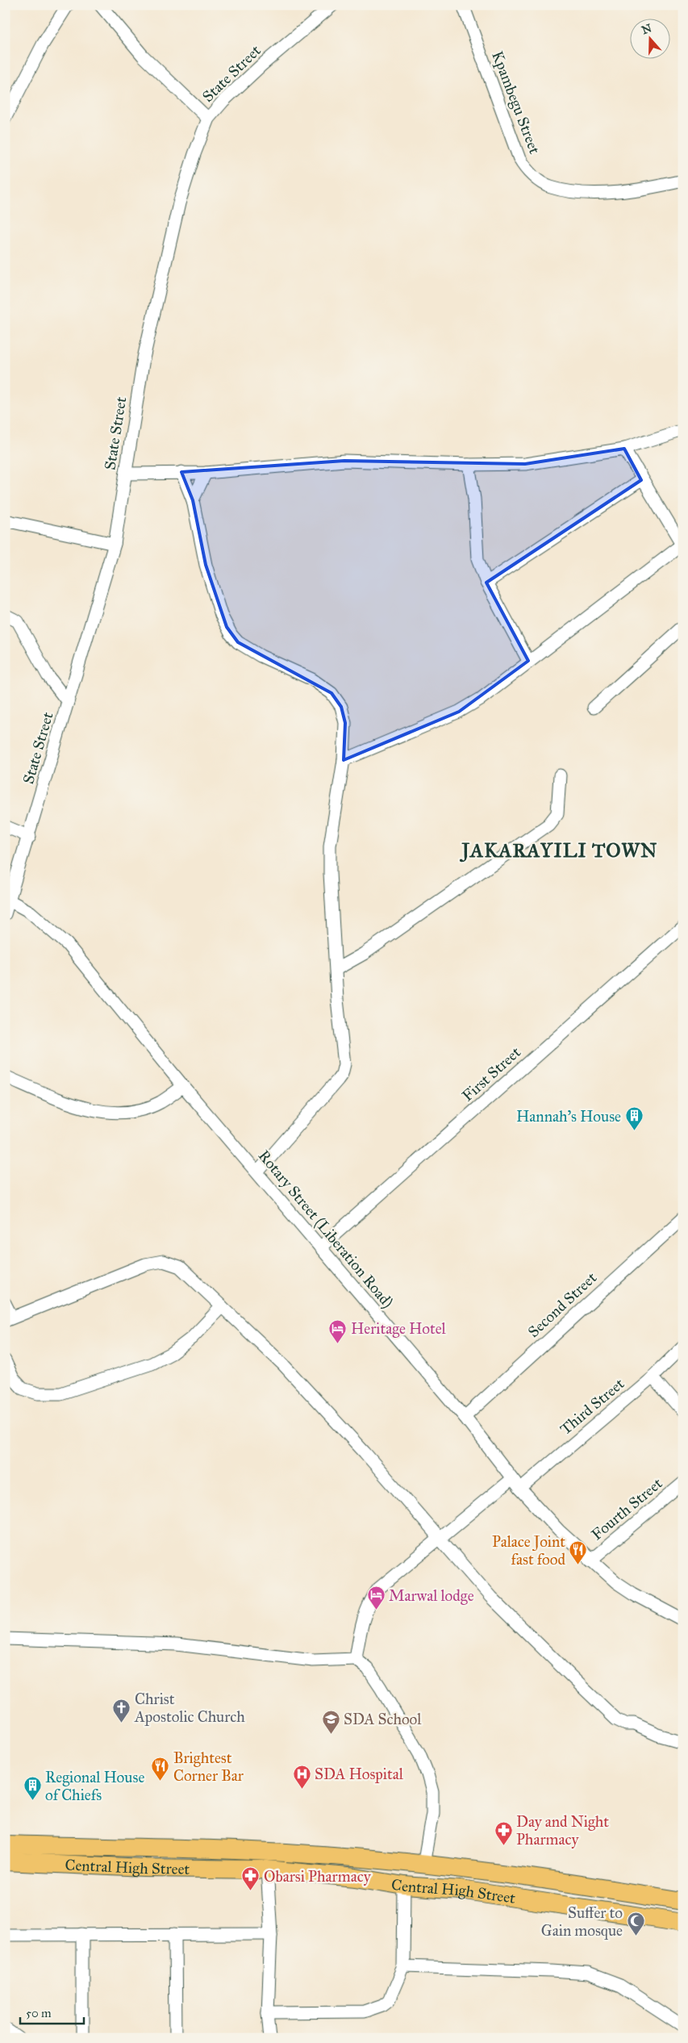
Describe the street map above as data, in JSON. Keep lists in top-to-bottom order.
{
  "streets": {
    "highway": ["Central High Street"],
    "street": [
      "State Street",
      "Kpambegu Street",
      "First Street",
      "Rotary Street (Liberation Road)",
      "Second Street",
      "Third Street",
      "Fourth Street"
    ]
  },
  "crossings": [
    ["State Street", "Rotary Street (Liberation Road)"],
    ["First Street", "Rotary Street (Liberation Road)"],
    ["Rotary Street (Liberation Road)", "Second Street"],
    ["Rotary Street (Liberation Road)", "Third Street"],
    ["Rotary Street (Liberation Road)", "Fourth Street"]
  ],
  "districts": ["JAKARAYILI TOWN"],
  "places": {
    "building": ["Hannah's House", "Regional House of Chiefs"],
    "hotel": ["Heritage Hotel", "Marwal lodge"],
    "restaurant": ["Palace Joint fast food", "Brightest Corner Bar"],
    "church": ["Christ Apostolic Church"],
    "school or university": ["SDA School"],
    "hospital": ["SDA Hospital"],
    "pharmacy": ["Day and Night Pharmacy", "Obarsi Pharmacy"],
    "mosque": ["Suffer to Gain mosque"]
  },
  "scale_bar": "50 m",
  "north": "top"
}
